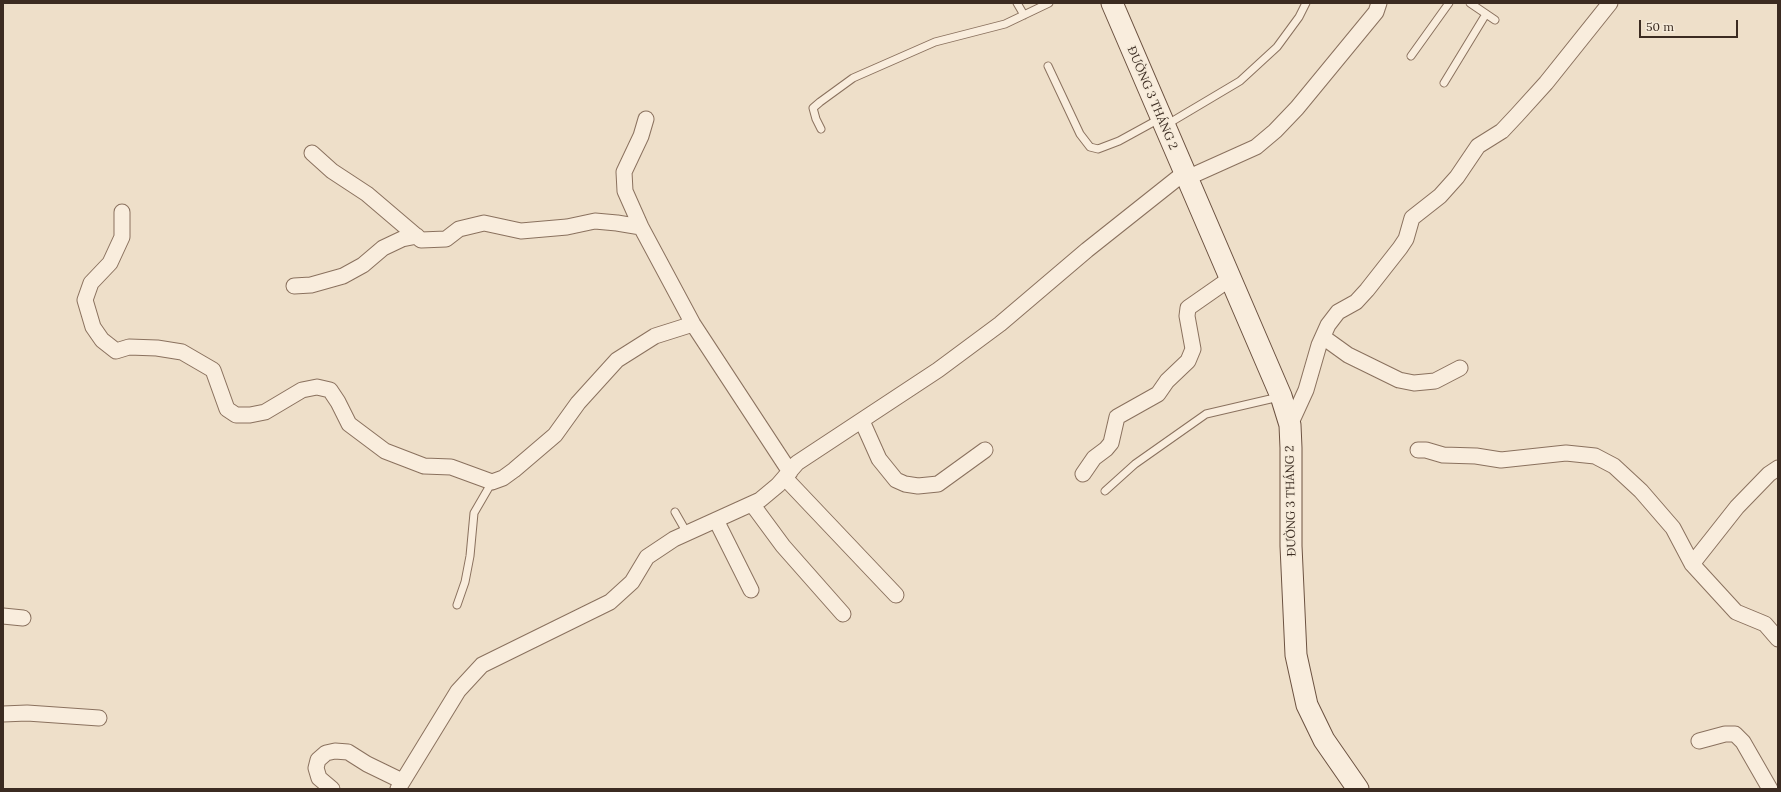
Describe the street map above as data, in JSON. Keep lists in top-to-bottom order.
{
  "streets": {
    "main road": ["ĐƯỜNG 3 THÁNG 2"]
  },
  "scale_bar": "50 m"
}
